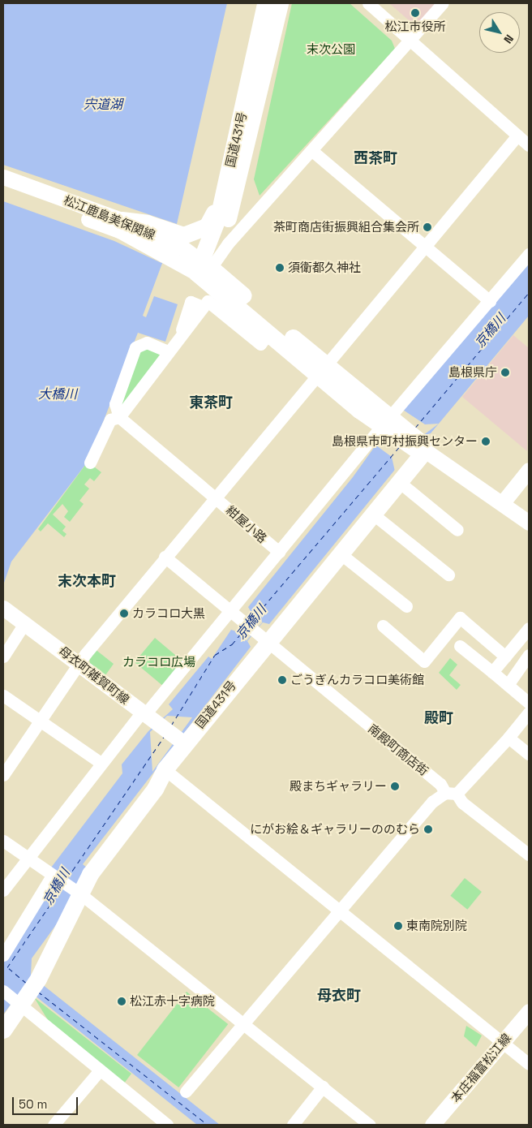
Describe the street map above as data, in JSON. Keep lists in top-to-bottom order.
{
  "streets": {
    "highway": ["国道431号"],
    "main road": ["松江鹿島美保関線", "母衣町雑賀町線", "本庄福富松江線"],
    "street": ["紺屋小路", "南殿町商店街"]
  },
  "crossings": [
    ["国道431号", "松江鹿島美保関線"],
    ["国道431号", "母衣町雑賀町線"],
    ["国道431号", "南殿町商店街"]
  ],
  "districts": [
    "西茶町",
    "東茶町",
    "末次本町",
    "殿町",
    "母衣町"
  ],
  "water": ["宍道湖", "京橋川", "大橋川"],
  "parks": ["末次公園", "カラコロ広場"],
  "places": [
    "松江市役所",
    "茶町商店街振興組合集会所",
    "須衛都久神社",
    "島根県庁",
    "島根県市町村振興センター",
    "カラコロ大黒",
    "ごうぎんカラコロ美術館",
    "殿まちギャラリー",
    "にがお絵＆ギャラリーののむら",
    "東南院別院",
    "松江赤十字病院"
  ],
  "scale_bar": "50 m",
  "north": "bottom right"
}
